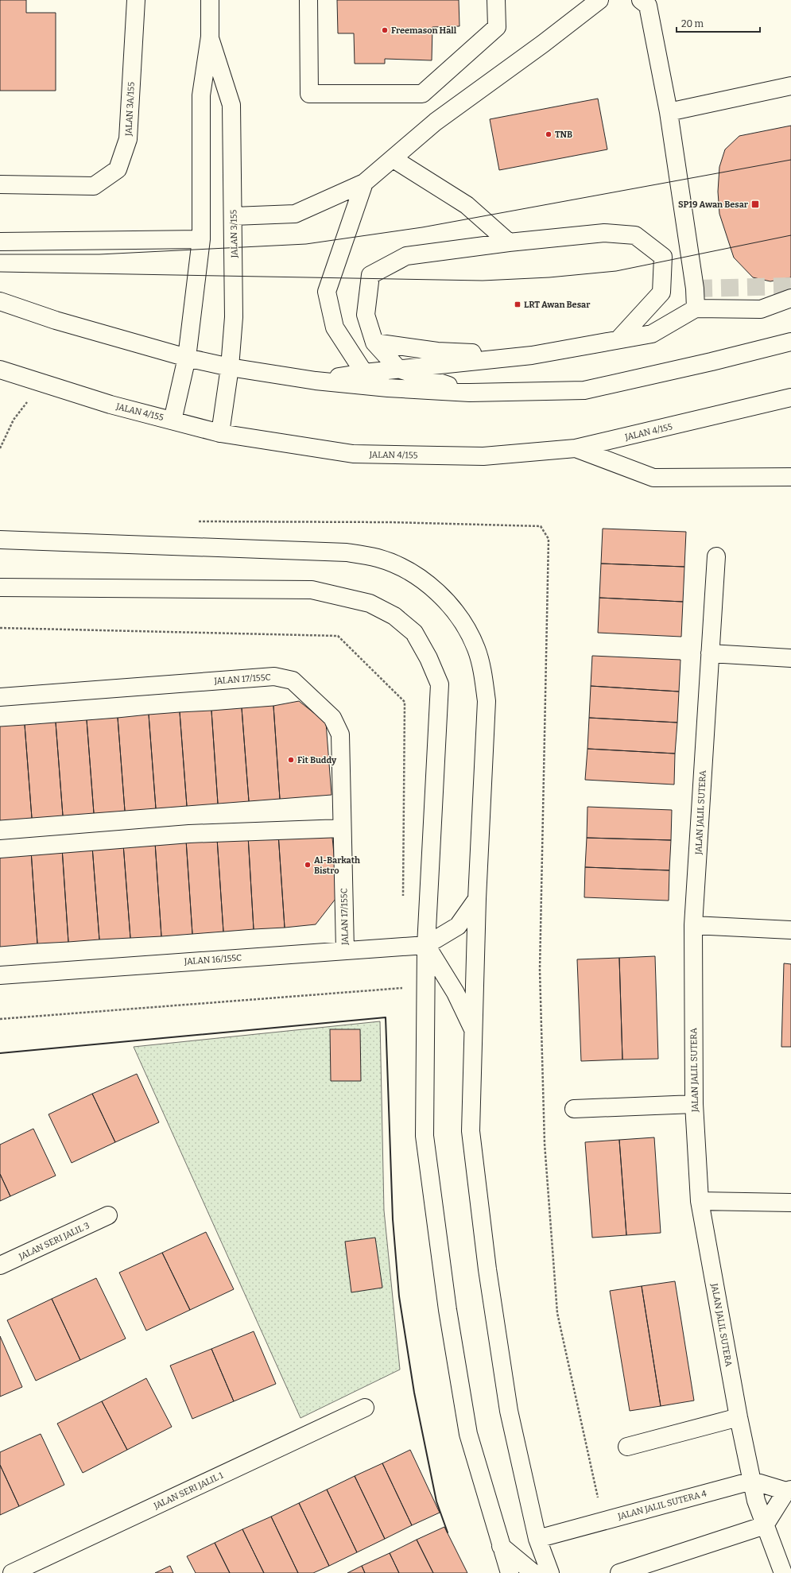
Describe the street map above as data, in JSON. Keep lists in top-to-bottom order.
{
  "streets": {
    "street": [
      "JALAN 3A/155",
      "JALAN 3/155",
      "JALAN 4/155",
      "JALAN 17/155C",
      "JALAN JALIL SUTERA",
      "JALAN 16/155C",
      "JALAN SERI JALIL 3",
      "JALAN SERI JALIL 1",
      "JALAN JALIL SUTERA 4"
    ]
  },
  "crossings": [
    ["JALAN 3/155", "JALAN 4/155"],
    ["JALAN 17/155C", "JALAN 16/155C"],
    ["JALAN JALIL SUTERA", "JALAN JALIL SUTERA 4"]
  ],
  "places": {
    "other": [
      "Freemason Hall",
      "TNB",
      "Fit Buddy",
      "Al-Barkath Bistro"
    ],
    "transit": ["SP19 Awan Besar", "LRT Awan Besar"]
  },
  "scale_bar": "20 m"
}
